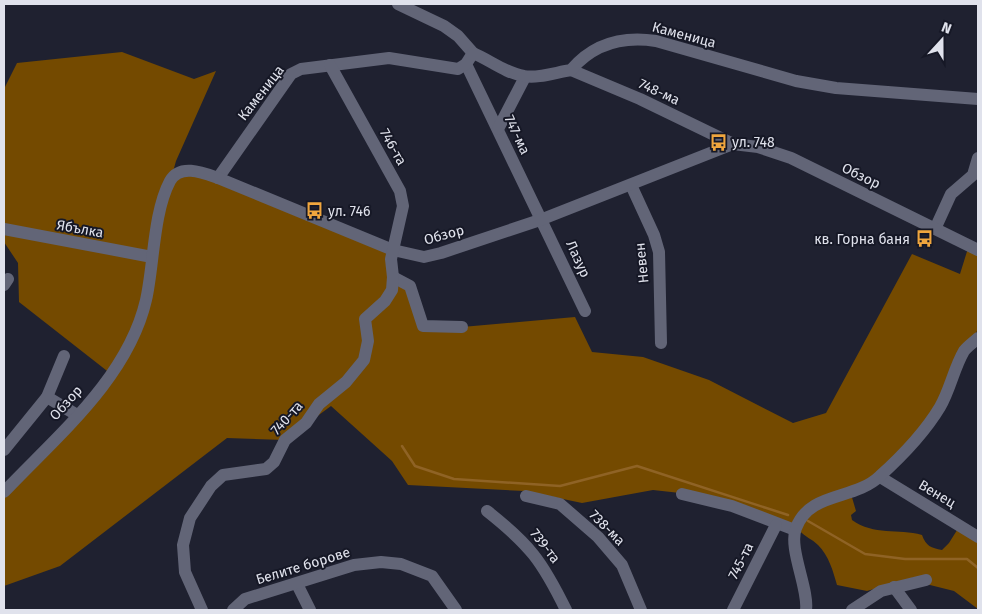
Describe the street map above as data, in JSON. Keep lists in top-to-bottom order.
{
  "streets": {
    "street": [
      "Каменица",
      "748-ма",
      "747-ма",
      "746-та",
      "Обзор",
      "Ябълка",
      "Лазур",
      "Невен",
      "740-та",
      "Венец",
      "738-ма",
      "739-та",
      "745-та",
      "Белите борове"
    ]
  },
  "crossings": [
    ["Каменица", "748-ма"],
    ["Каменица", "747-ма"],
    ["Каменица", "746-та"],
    ["Каменица", "Обзор"],
    ["748-ма", "Обзор"],
    ["747-ма", "Обзор"],
    ["747-ма", "Лазур"],
    ["746-та", "Обзор"],
    ["746-та", "740-та"],
    ["Обзор", "Ябълка"],
    ["Обзор", "Лазур"],
    ["Обзор", "Невен"],
    ["Обзор", "740-та"]
  ],
  "places": {
    "bus stop": ["ул. 748", "ул. 746", "кв. Горна баня"]
  },
  "north": "top"
}
